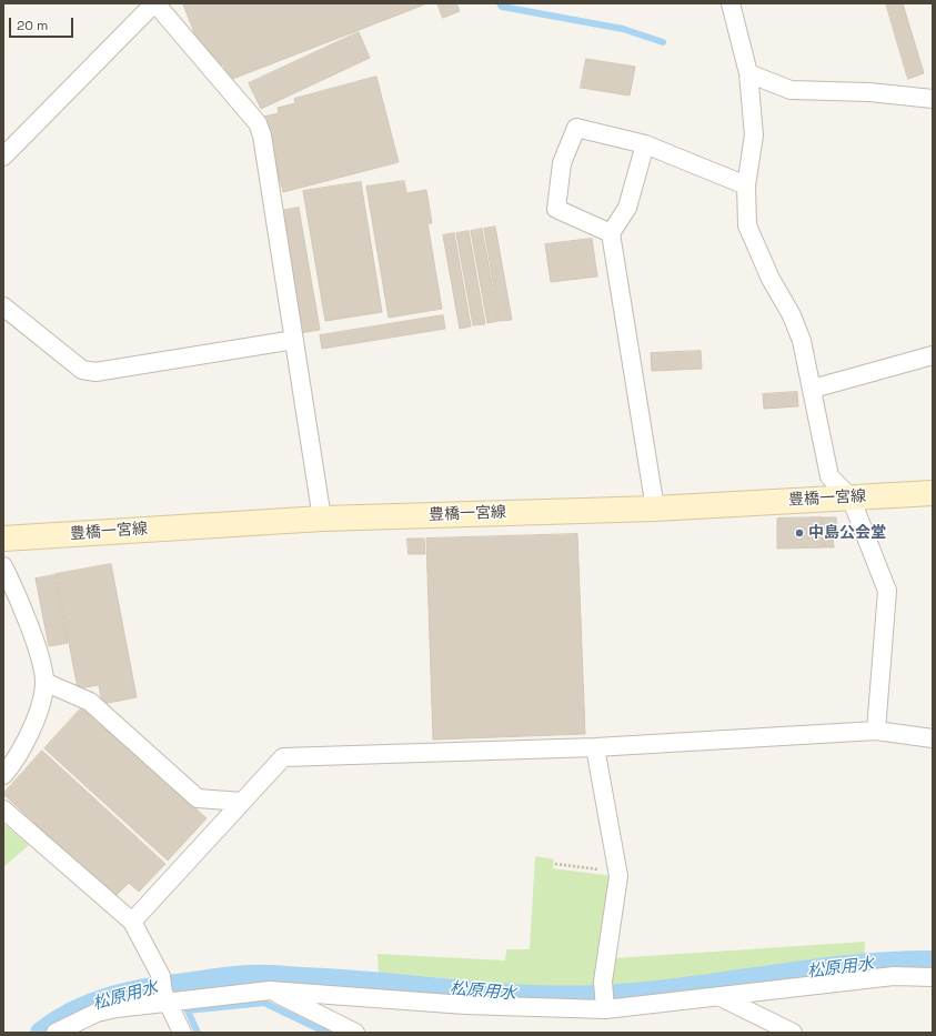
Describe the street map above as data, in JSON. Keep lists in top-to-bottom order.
{
  "streets": {
    "main road": ["豊橋一宮線"]
  },
  "water": ["松原用水"],
  "places": ["中島公会堂"],
  "scale_bar": "20 m"
}
